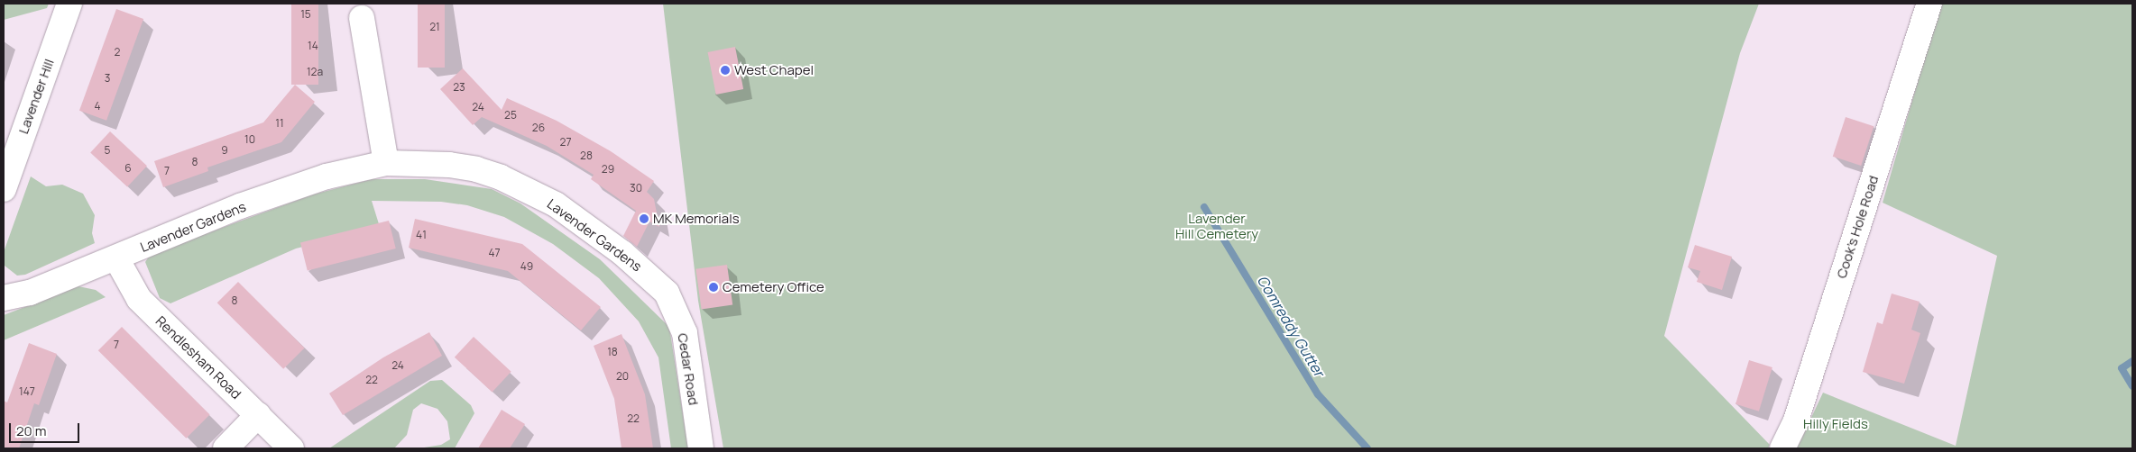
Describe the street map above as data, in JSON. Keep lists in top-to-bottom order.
{
  "streets": {
    "street": [
      "Lavender Hill",
      "Lavender Gardens",
      "Cook's Hole Road",
      "Rendlesham Road",
      "Cedar Road"
    ]
  },
  "crossings": [
    ["Lavender Gardens", "Rendlesham Road"],
    ["Lavender Gardens", "Cedar Road"]
  ],
  "water": ["Comreddy Gutter"],
  "parks": ["Lavender Hill Cemetery", "Hilly Fields"],
  "places": ["West Chapel", "MK Memorials", "Cemetery Office"],
  "house_numbers": [
    "15",
    "21",
    "14",
    "2",
    "12a",
    "3",
    "23",
    "4",
    "24",
    "25",
    "11",
    "26",
    "10",
    "27",
    "5",
    "9",
    "28",
    "8",
    "6",
    "29",
    "7",
    "30",
    "41",
    "47",
    "49",
    "8",
    "7",
    "18",
    "24",
    "20",
    "22",
    "147",
    "22"
  ],
  "scale_bar": "20 m"
}
